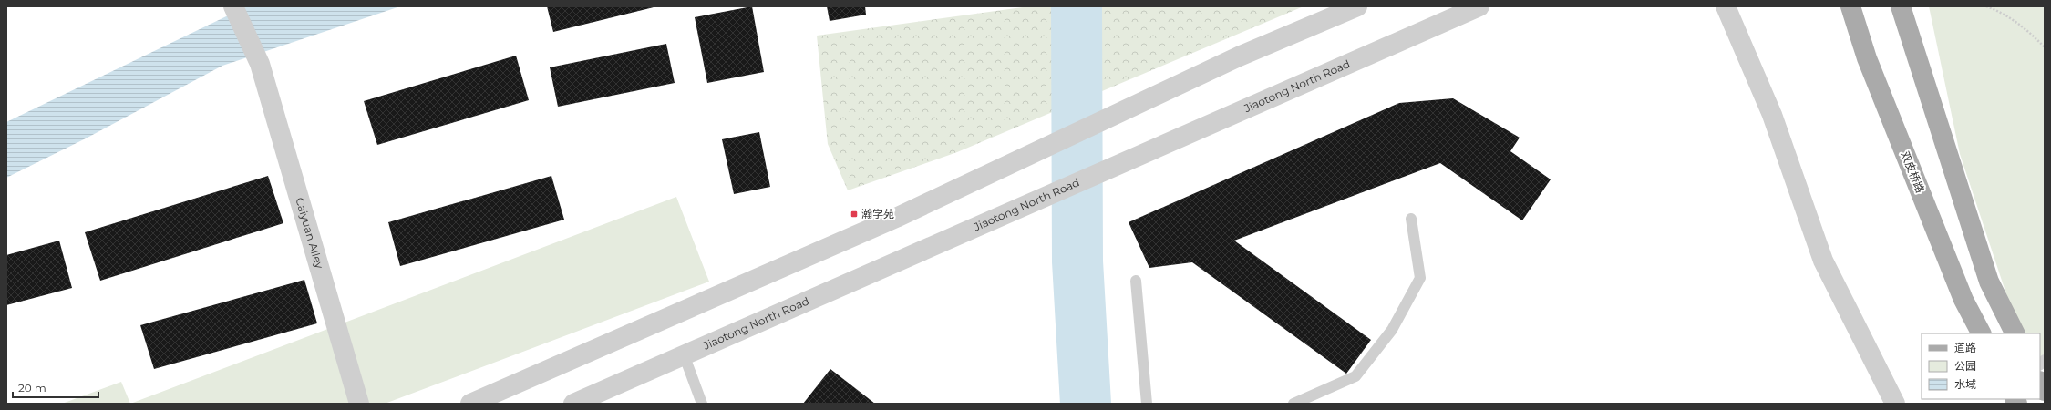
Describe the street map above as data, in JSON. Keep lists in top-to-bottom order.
{
  "streets": {
    "main road": ["双皮桥路"],
    "street": ["Jiaotong North Road", "Caiyuan Alley"]
  },
  "places": {
    "transit": ["瀚学苑"]
  },
  "legend": ["道路", "公园", "水域"],
  "scale_bar": "20 m"
}
